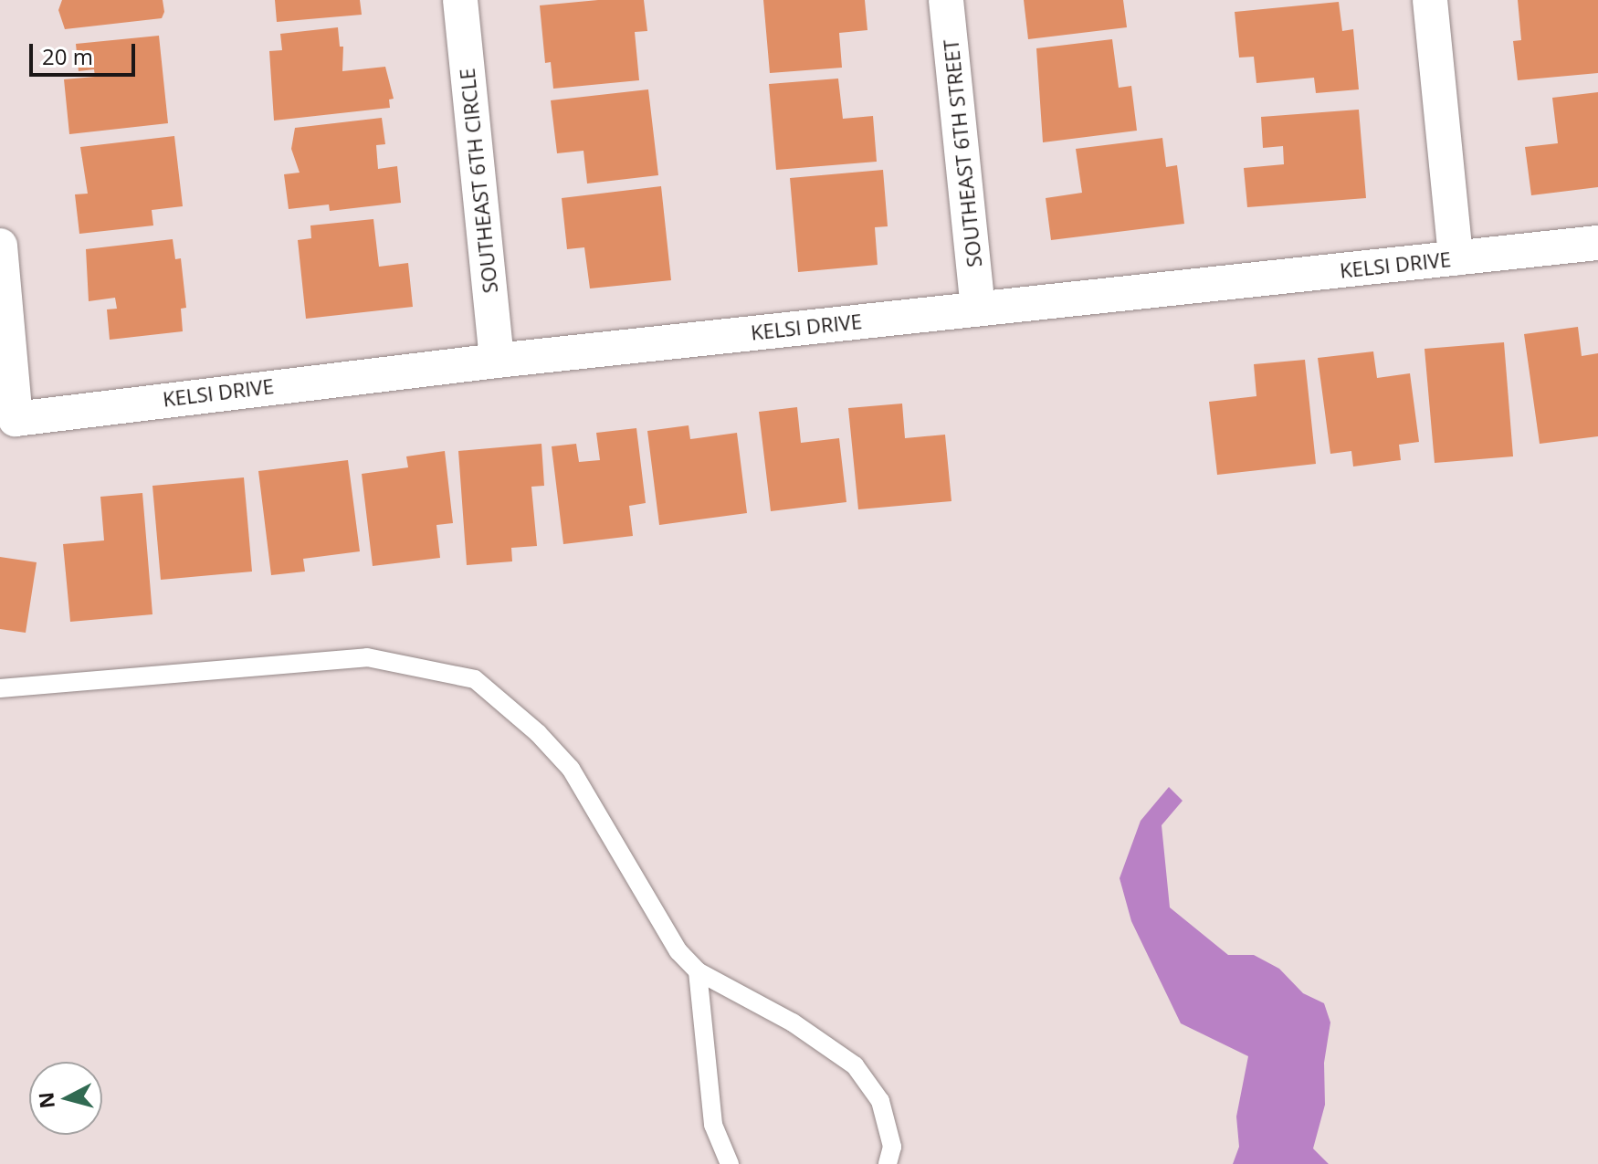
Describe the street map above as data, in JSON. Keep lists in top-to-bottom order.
{
  "streets": {
    "street": ["SOUTHEAST 6TH STREET", "SOUTHEAST 6TH CIRCLE", "KELSI DRIVE"]
  },
  "crossings": [
    ["SOUTHEAST 6TH STREET", "KELSI DRIVE"],
    ["SOUTHEAST 6TH CIRCLE", "KELSI DRIVE"]
  ],
  "scale_bar": "20 m",
  "north": "left"
}
